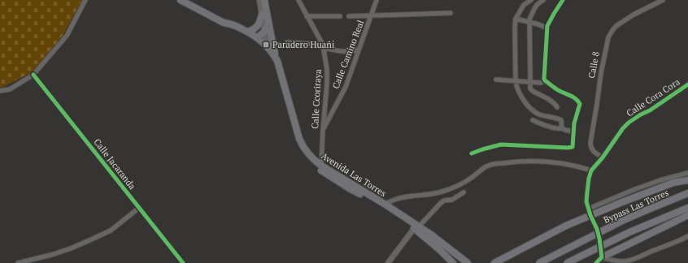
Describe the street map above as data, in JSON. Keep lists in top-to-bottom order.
{
  "streets": {
    "highway": ["Bypass Las Torres"],
    "main road": ["Avenida Las Torres"],
    "street": [
      "Calle Camino Real",
      "Calle 8",
      "Calle Cora Cora",
      "Calle Ccoriraya",
      "Calle Jacaranda"
    ]
  },
  "crossings": [
    ["Calle Camino Real", "Calle Ccoriraya"],
    ["Calle 8", "Calle Cora Cora"],
    ["Calle Ccoriraya", "Avenida Las Torres"]
  ],
  "places": {
    "transit": ["Paradero Huañi"]
  }
}
